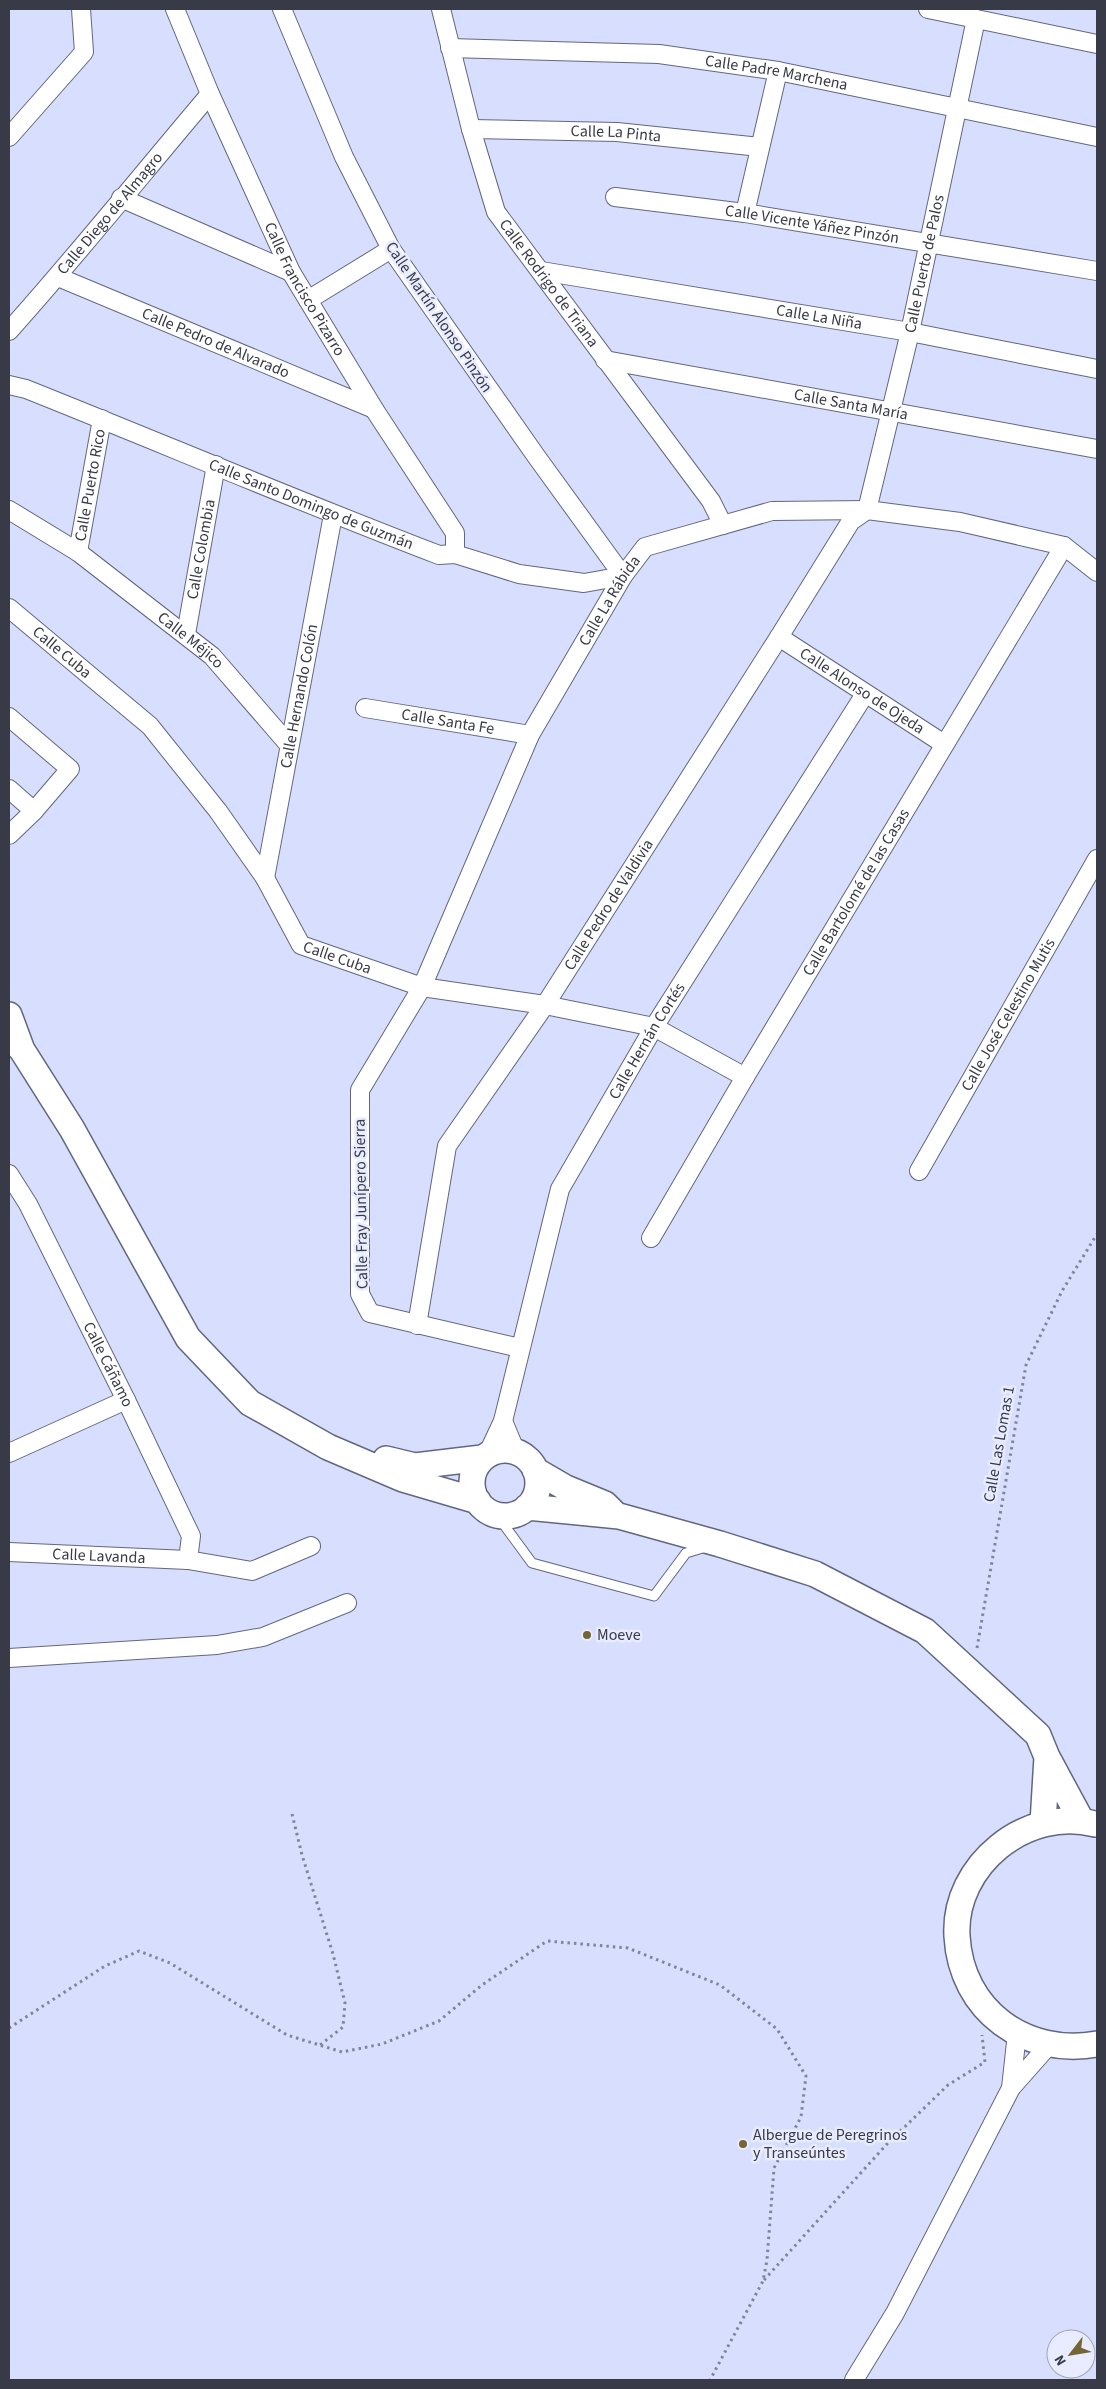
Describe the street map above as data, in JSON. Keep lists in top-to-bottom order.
{
  "streets": {
    "street": [
      "Calle Padre Marchena",
      "Calle La Pinta",
      "Calle Diego de Almagro",
      "Calle Vicente Yáñez Pinzón",
      "Calle Puerto de Palos",
      "Calle Rodrigo de Triana",
      "Calle Francisco Pizarro",
      "Calle Martín Alonso Pinzón",
      "Calle La Niña",
      "Calle Pedro de Alvarado",
      "Calle Santa María",
      "Calle Puerto Rico",
      "Calle Santo Domingo de Guzmán",
      "Calle Colombia",
      "Calle La Rábida",
      "Calle Méjico",
      "Calle Cuba",
      "Calle Alonso de Ojeda",
      "Calle Hernando Colón",
      "Calle Santa Fe",
      "Calle Bartolomé de las Casas",
      "Calle Pedro de Valdivia",
      "Calle José Celestino Mutis",
      "Calle Hernán Cortés",
      "Calle Fray Junípero Sierra",
      "Calle Cáñamo",
      "Calle Lavanda"
    ],
    "path": ["Calle Las Lomas 1"]
  },
  "crossings": [
    ["Calle Padre Marchena", "Calle Puerto de Palos"],
    ["Calle Padre Marchena", "Calle Rodrigo de Triana"],
    ["Calle La Pinta", "Calle Rodrigo de Triana"],
    ["Calle Diego de Almagro", "Calle Francisco Pizarro"],
    ["Calle Diego de Almagro", "Calle Pedro de Alvarado"],
    ["Calle Vicente Yáñez Pinzón", "Calle Puerto de Palos"],
    ["Calle Puerto de Palos", "Calle La Niña"],
    ["Calle Puerto de Palos", "Calle Santa María"],
    ["Calle Puerto de Palos", "Calle La Rábida"],
    ["Calle Puerto de Palos", "Calle Pedro de Valdivia"],
    ["Calle Rodrigo de Triana", "Calle La Niña"],
    ["Calle Rodrigo de Triana", "Calle Santa María"],
    ["Calle Rodrigo de Triana", "Calle La Rábida"],
    ["Calle Francisco Pizarro", "Calle Pedro de Alvarado"],
    ["Calle Francisco Pizarro", "Calle Santo Domingo de Guzmán"],
    ["Calle Martín Alonso Pinzón", "Calle Santo Domingo de Guzmán"],
    ["Calle Martín Alonso Pinzón", "Calle La Rábida"],
    ["Calle Puerto Rico", "Calle Santo Domingo de Guzmán"],
    ["Calle Puerto Rico", "Calle Méjico"],
    ["Calle Santo Domingo de Guzmán", "Calle Colombia"],
    ["Calle Santo Domingo de Guzmán", "Calle La Rábida"],
    ["Calle Santo Domingo de Guzmán", "Calle Hernando Colón"],
    ["Calle Colombia", "Calle Méjico"],
    ["Calle La Rábida", "Calle Cuba"],
    ["Calle La Rábida", "Calle Santa Fe"],
    ["Calle La Rábida", "Calle Bartolomé de las Casas"],
    ["Calle La Rábida", "Calle Pedro de Valdivia"],
    ["Calle La Rábida", "Calle Fray Junípero Sierra"],
    ["Calle Méjico", "Calle Hernando Colón"],
    ["Calle Cuba", "Calle Hernando Colón"],
    ["Calle Cuba", "Calle Bartolomé de las Casas"],
    ["Calle Cuba", "Calle Pedro de Valdivia"],
    ["Calle Cuba", "Calle Hernán Cortés"],
    ["Calle Cuba", "Calle Fray Junípero Sierra"],
    ["Calle Alonso de Ojeda", "Calle Bartolomé de las Casas"],
    ["Calle Alonso de Ojeda", "Calle Pedro de Valdivia"],
    ["Calle Alonso de Ojeda", "Calle Hernán Cortés"],
    ["Calle Pedro de Valdivia", "Calle Fray Junípero Sierra"],
    ["Calle Hernán Cortés", "Calle Fray Junípero Sierra"],
    ["Calle Cáñamo", "Calle Lavanda"]
  ],
  "places": ["Moeve", "Albergue de Peregrinos y Transeúntes"],
  "north": "bottom left"
}
